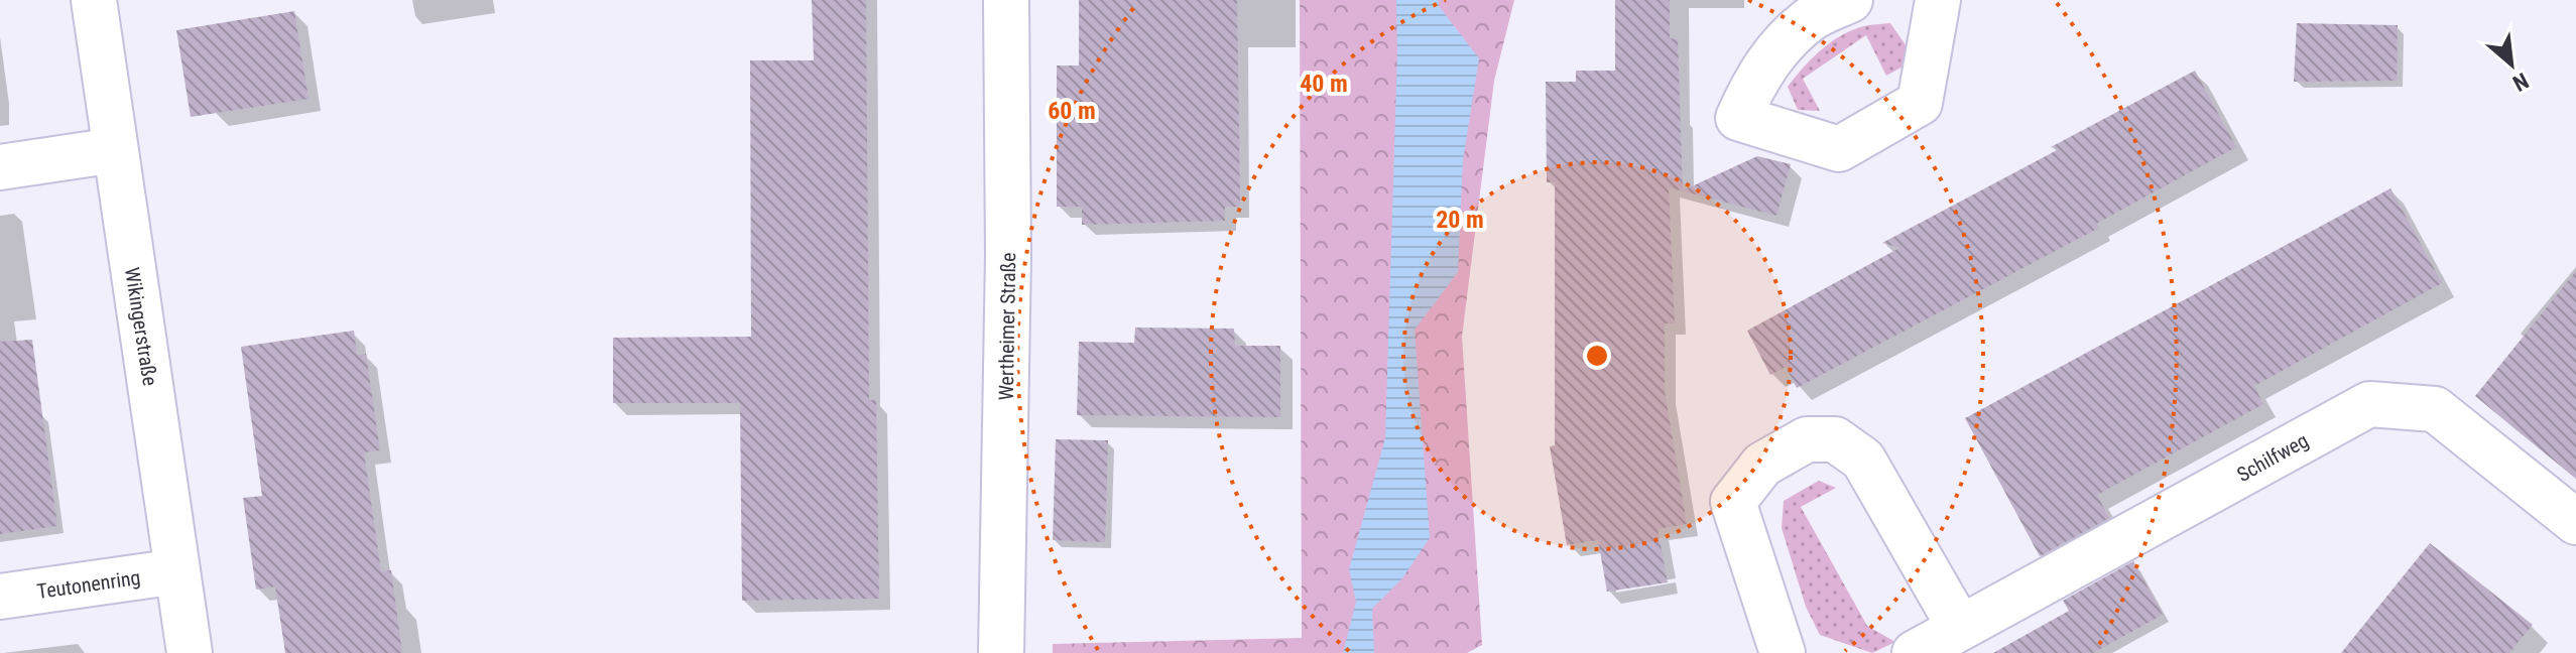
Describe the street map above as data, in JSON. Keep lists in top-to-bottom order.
{
  "streets": {
    "street": [
      "Wikingerstraße",
      "Wertheimer Straße",
      "Schilfweg",
      "Teutonenring"
    ]
  },
  "crossings": [
    ["Wikingerstraße", "Teutonenring"]
  ],
  "north": "bottom right",
  "rings": ["40 m", "60 m", "20 m"]
}
